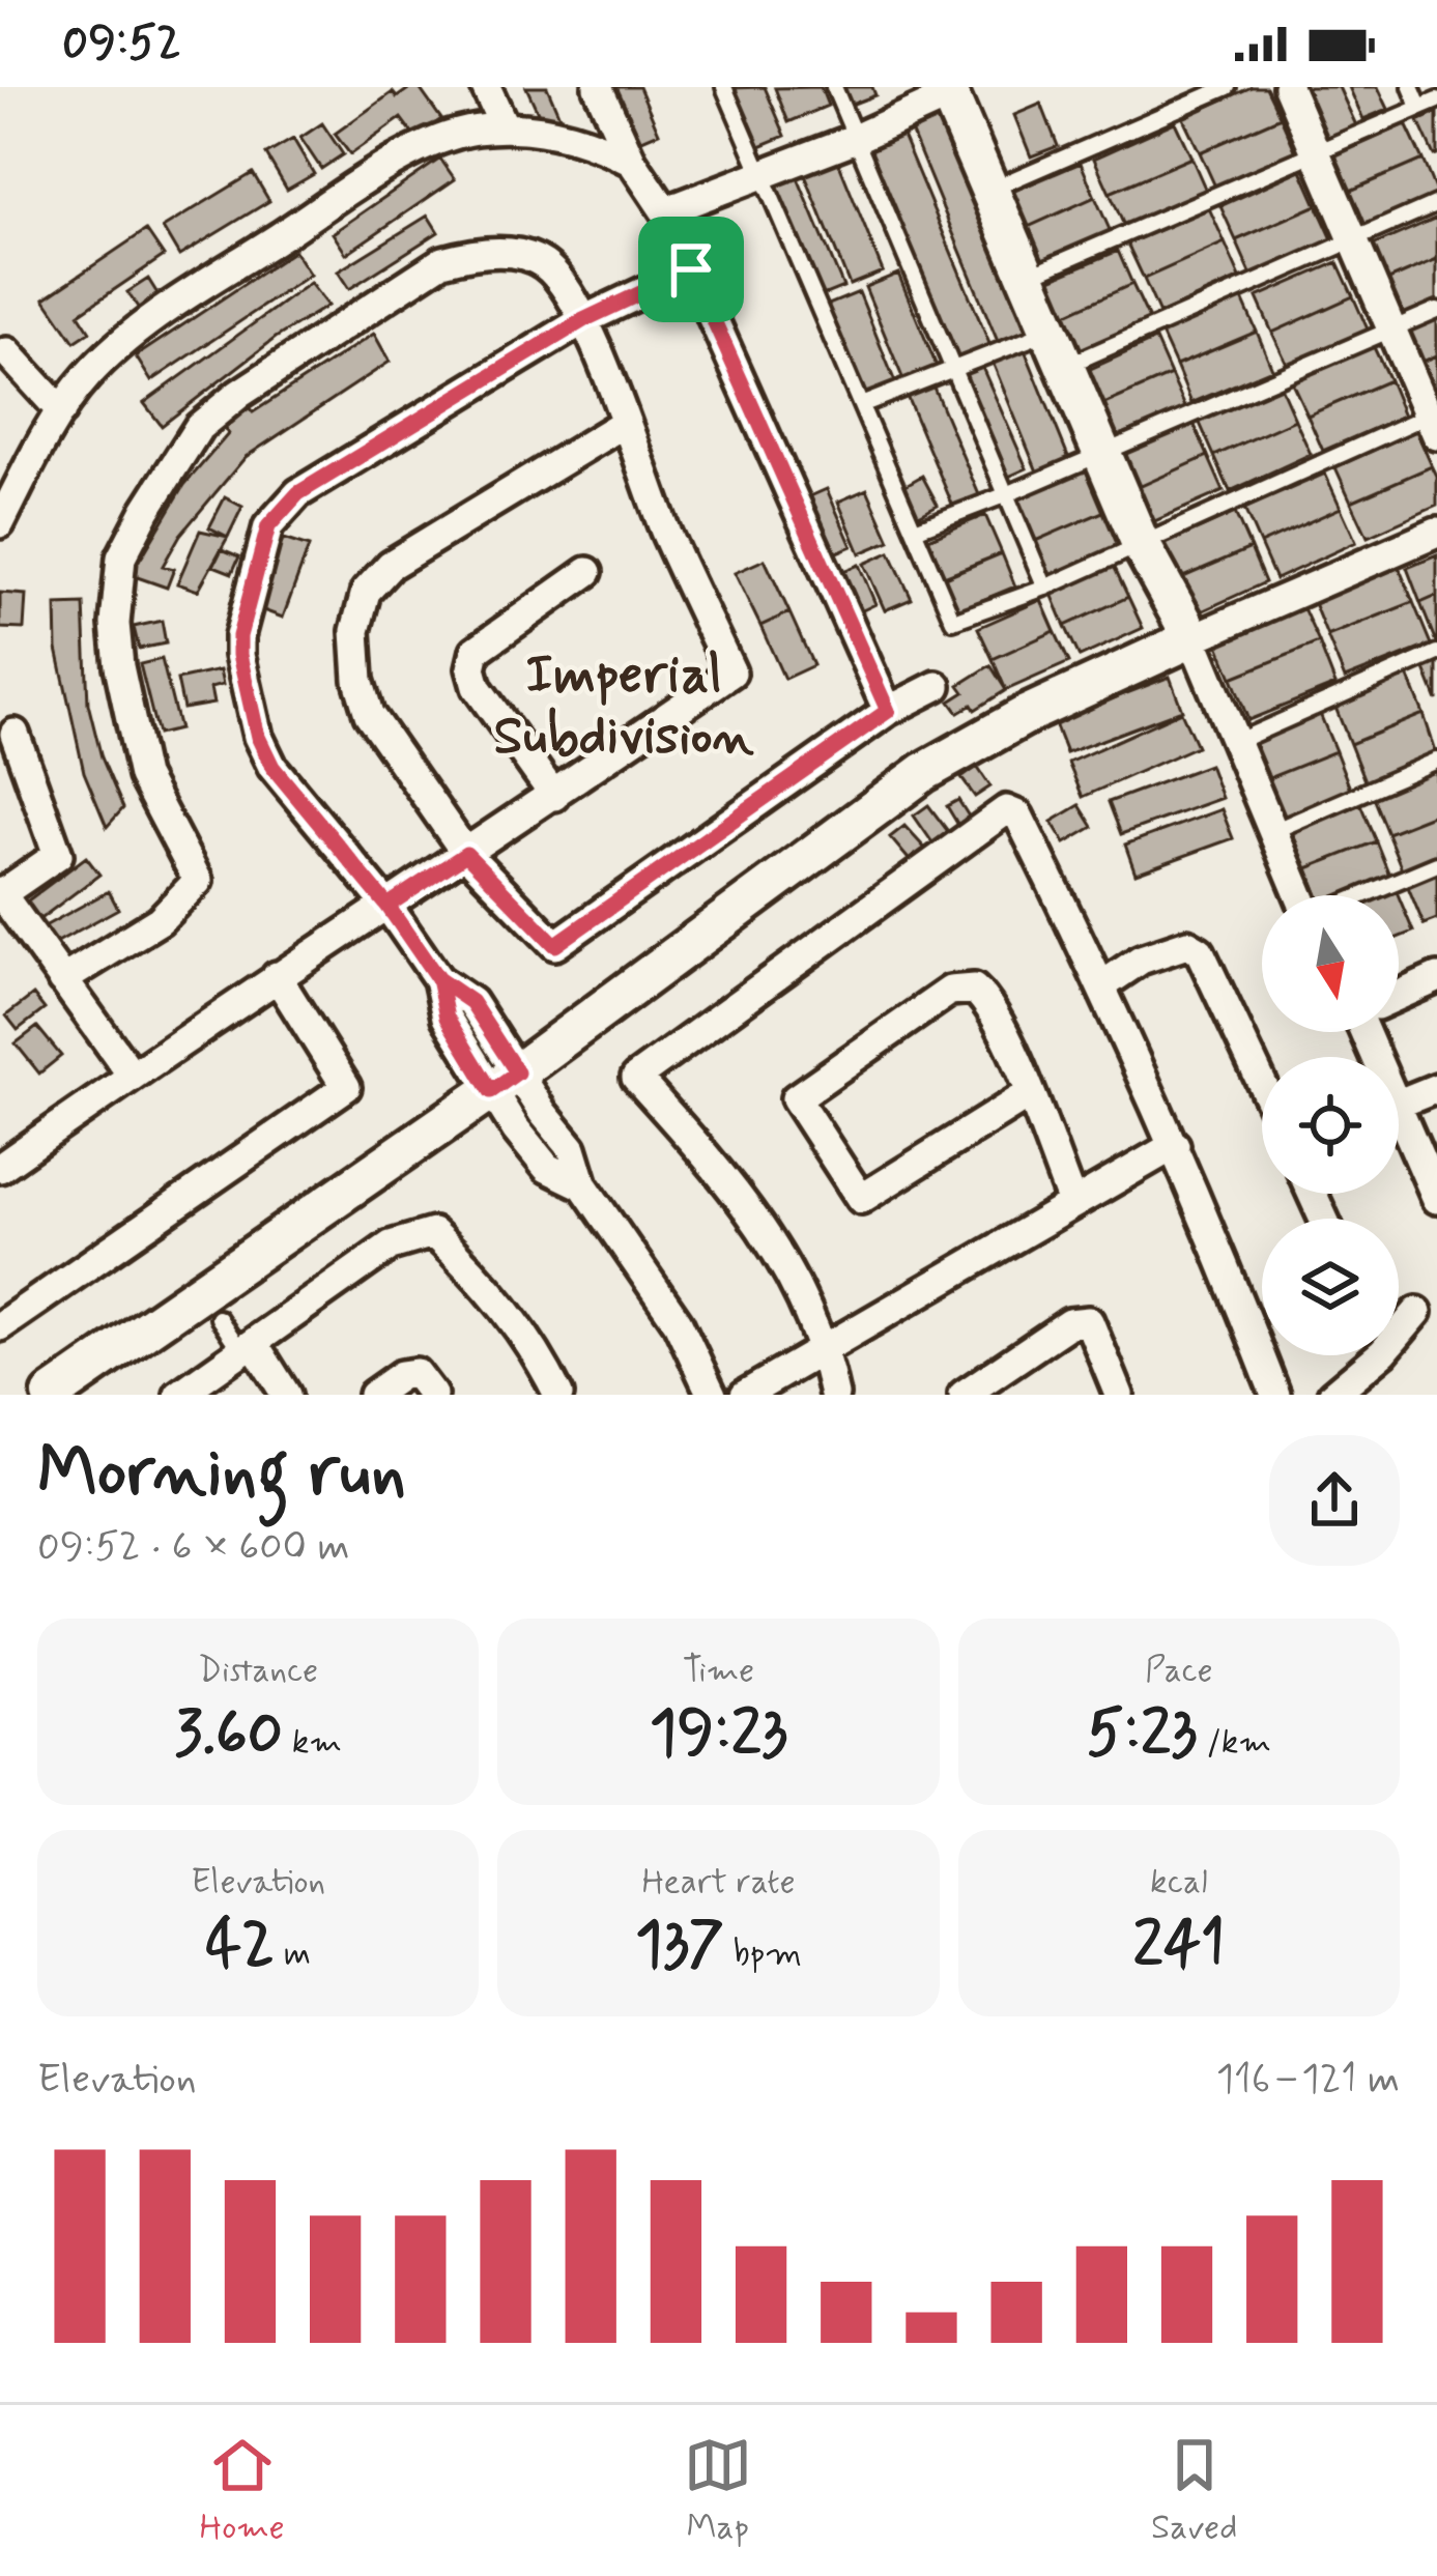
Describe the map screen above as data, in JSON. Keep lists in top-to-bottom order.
{
  "districts": ["Imperial Subdivision"],
  "north": "bottom",
  "page": {
    "status": "09:52",
    "heading": ["Morning run", "09:52 · 6 × 600 m"],
    "stats": [
      ["Distance", "3.60 km"],
      ["Time", "19:23"],
      ["Pace", "5:23 /km"],
      ["Elevation", "42 m"],
      ["Heart rate", "137 bpm"],
      ["kcal", "241"]
    ],
    "chart": ["Elevation", "116–121 m"],
    "tabs": ["Home", "Map", "Saved"]
  }
}
